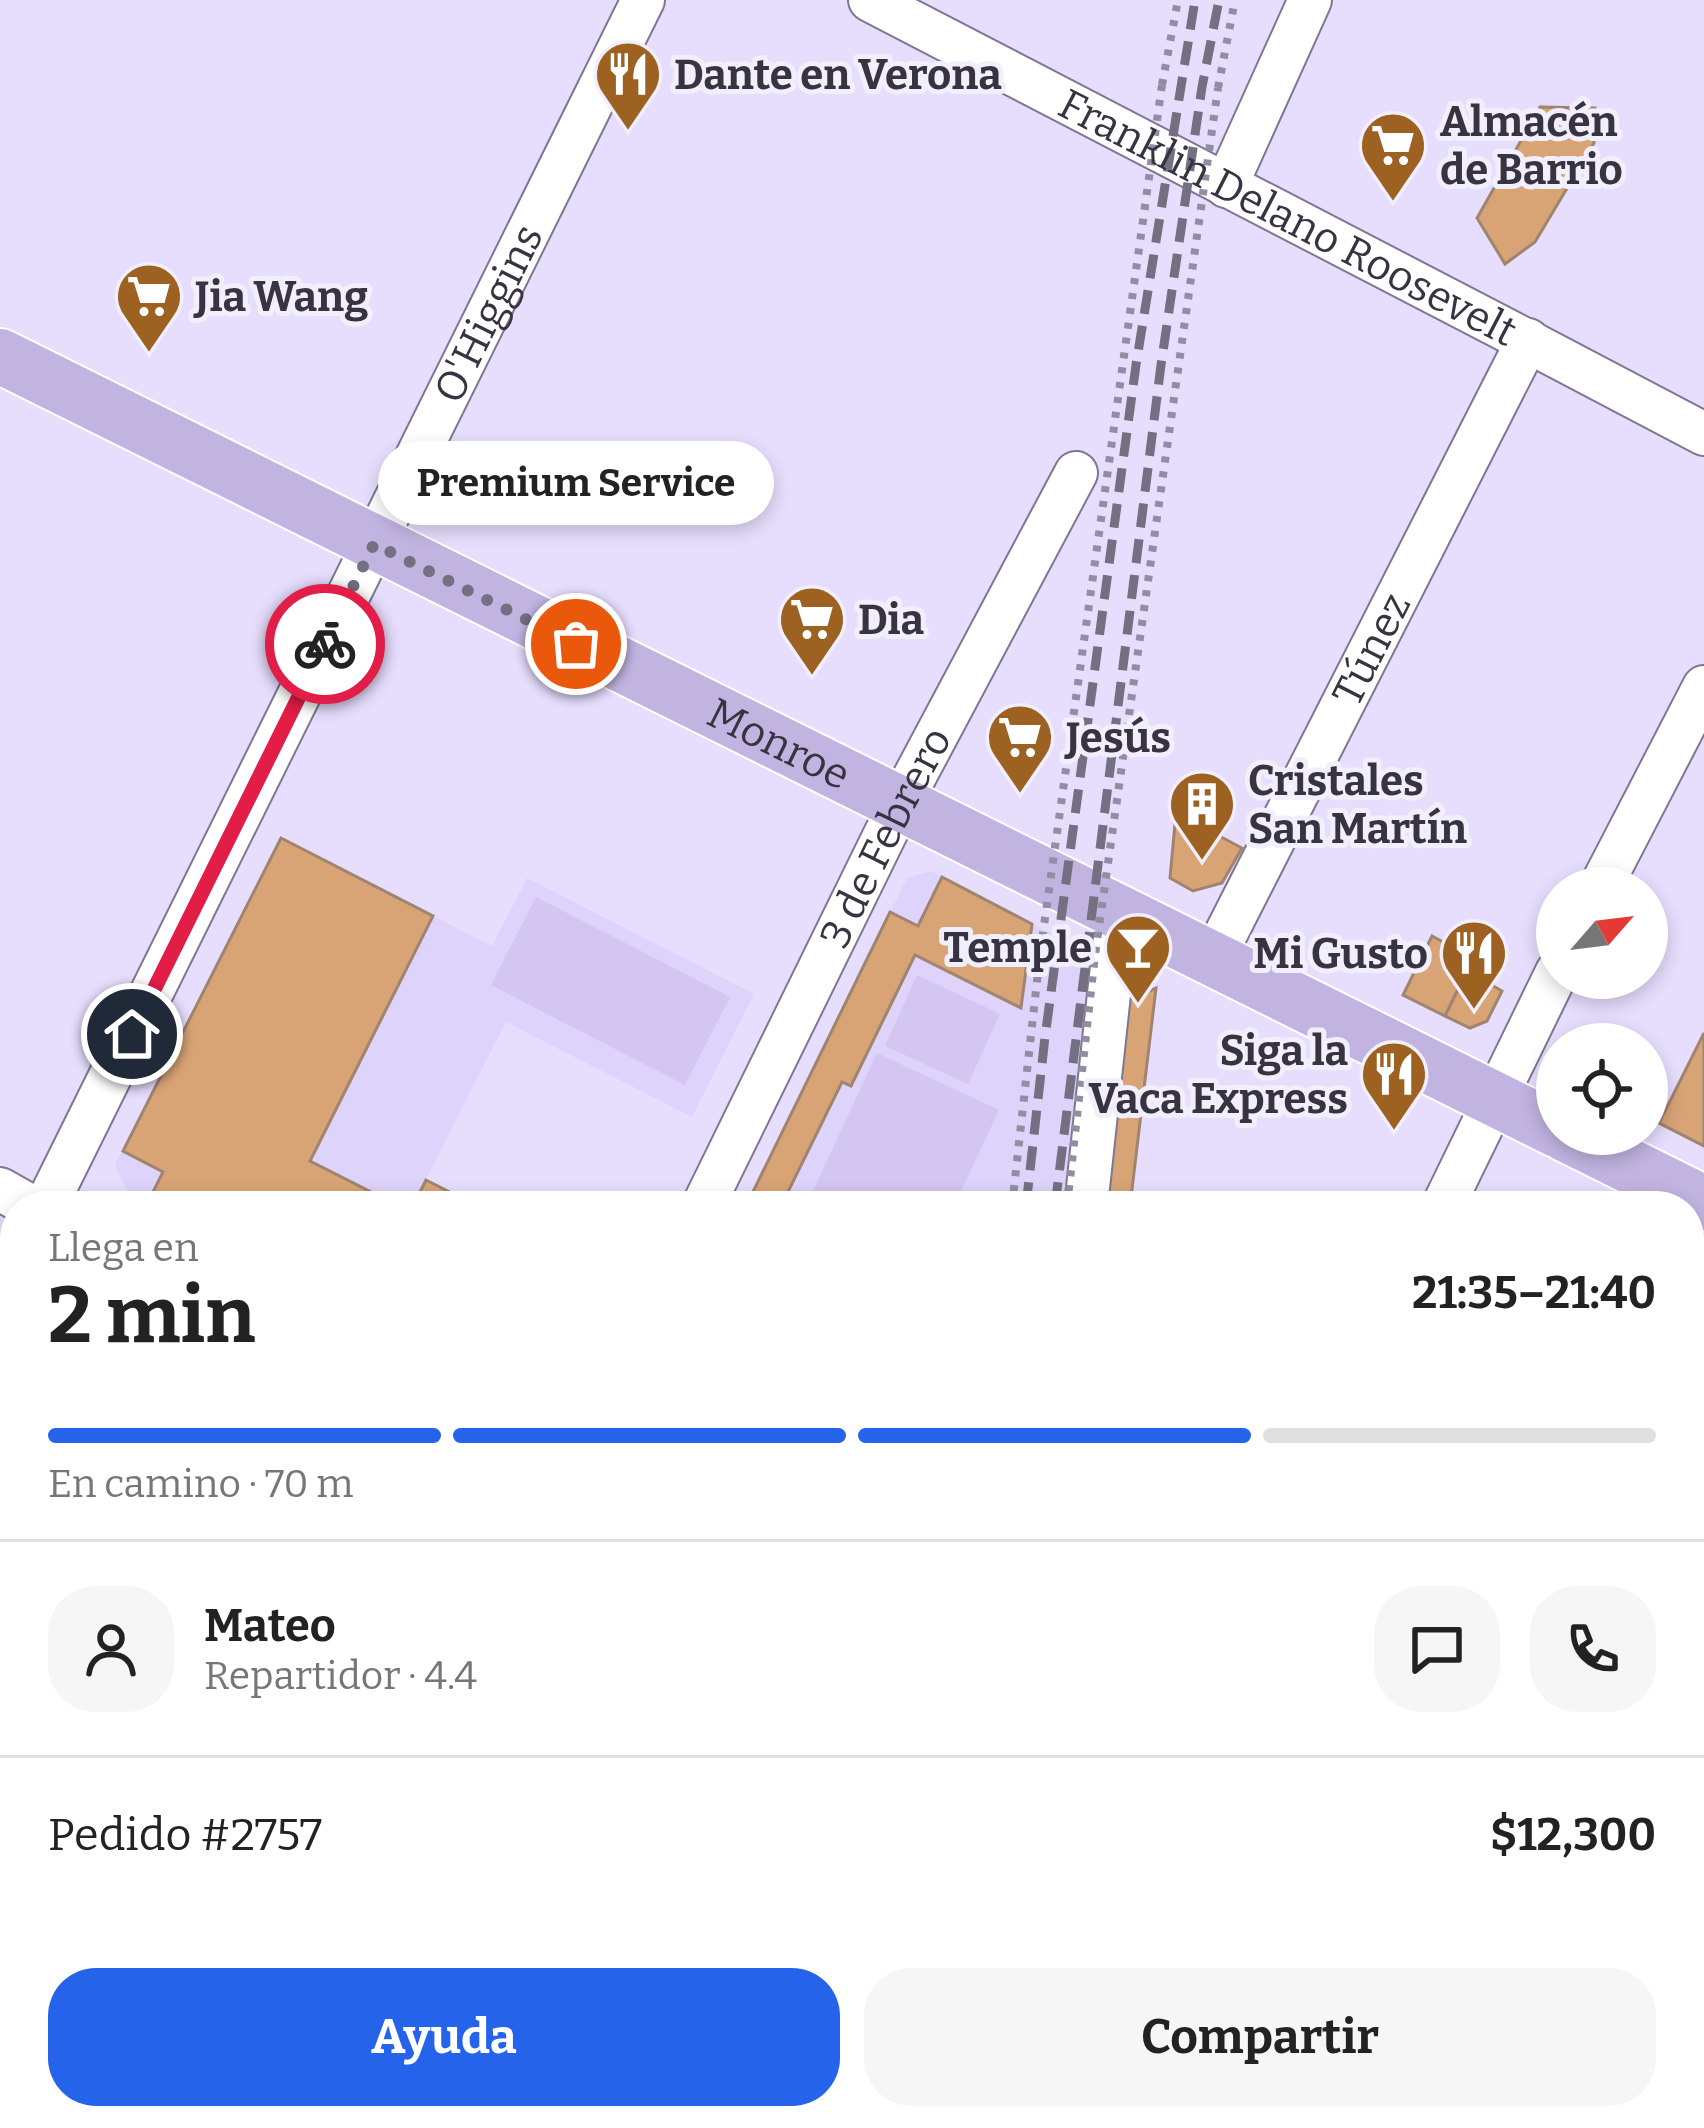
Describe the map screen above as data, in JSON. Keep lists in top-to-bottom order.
{
  "streets": {
    "main road": ["Monroe"],
    "street": [
      "Franklin Delano Roosevelt",
      "O'Higgins",
      "Túnez",
      "3 de Febrero"
    ]
  },
  "crossings": [
    ["Franklin Delano Roosevelt", "Túnez"],
    ["O'Higgins", "Monroe"],
    ["Túnez", "Monroe"],
    ["Monroe", "3 de Febrero"]
  ],
  "places": {
    "restaurant": ["Dante en Verona", "Mi Gusto", "Siga la Vaca Express"],
    "supermarket": [
      "Almacén de Barrio",
      "Jia Wang",
      "Dia",
      "Jesús"
    ],
    "other": ["Premium Service"],
    "building": ["Cristales San Martín"],
    "bar": ["Temple"]
  },
  "north": "top right",
  "page": {
    "bubble": "Premium Service",
    "heading": ["2 min", "Llega en", "21:35–21:40"],
    "panel": [
      "Mateo",
      "Repartidor · 4.4",
      "Pedido #2757",
      "$12,300"
    ],
    "bar": "En camino · 70 m",
    "buttons": ["Ayuda", "Compartir"]
  }
}
